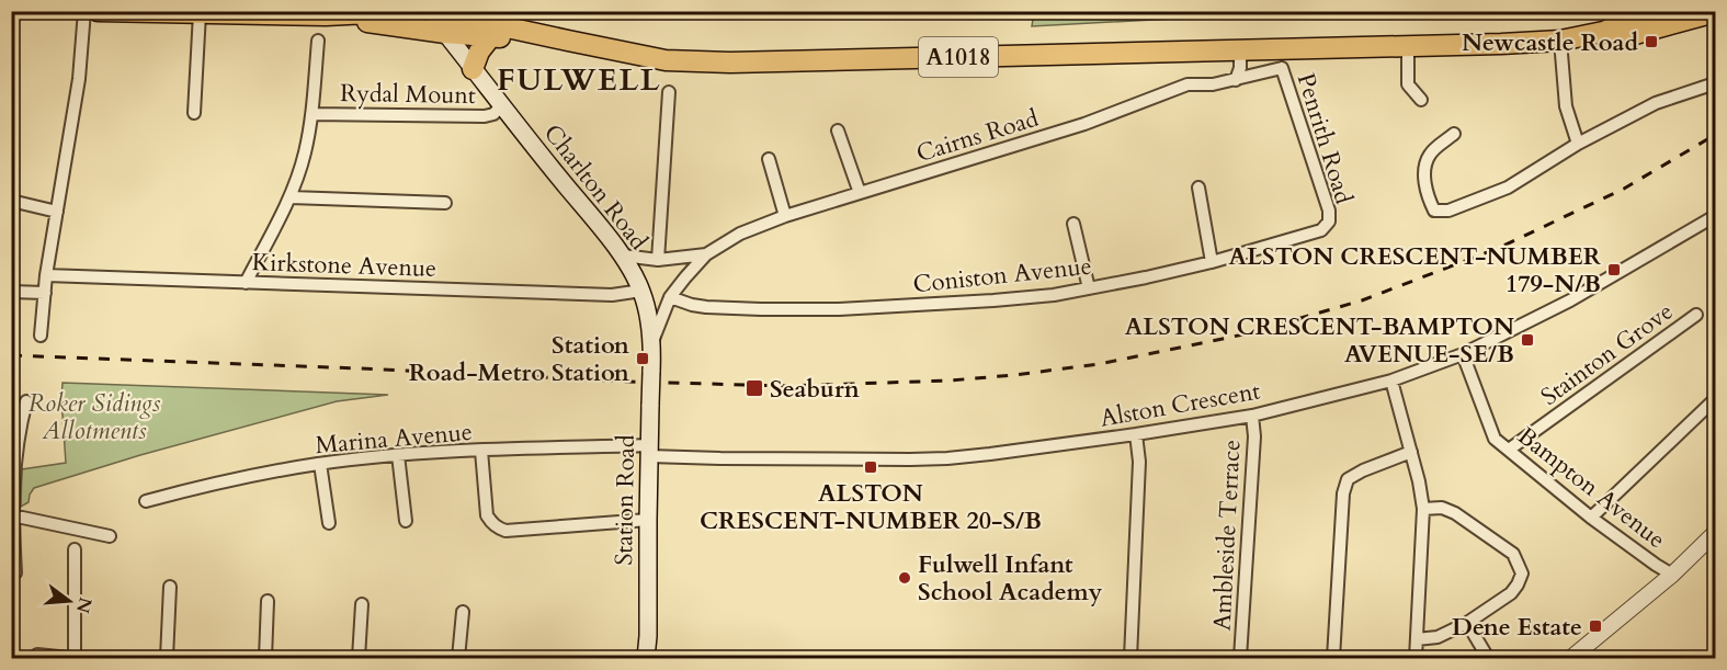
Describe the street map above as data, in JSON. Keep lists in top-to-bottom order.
{
  "streets": {
    "highway": ["A1018"],
    "main road": ["Charlton Road", "Station Road"],
    "street": [
      "Rydal Mount",
      "Cairns Road",
      "Penrith Road",
      "Kirkstone Avenue",
      "Coniston Avenue",
      "Stainton Grove",
      "Alston Crescent",
      "Marina Avenue",
      "Bampton Avenue",
      "Ambleside Terrace"
    ]
  },
  "crossings": [
    ["A1018", "Charlton Road"],
    ["Rydal Mount", "Charlton Road"],
    ["Cairns Road", "Penrith Road"],
    ["Cairns Road", "Charlton Road"],
    ["Cairns Road", "Coniston Avenue"],
    ["Cairns Road", "Station Road"],
    ["Penrith Road", "Coniston Avenue"],
    ["Charlton Road", "Kirkstone Avenue"],
    ["Charlton Road", "Station Road"],
    ["Stainton Grove", "Bampton Avenue"],
    ["Alston Crescent", "Marina Avenue"],
    ["Alston Crescent", "Bampton Avenue"],
    ["Alston Crescent", "Station Road"],
    ["Alston Crescent", "Ambleside Terrace"],
    ["Marina Avenue", "Station Road"]
  ],
  "districts": ["FULWELL"],
  "parks": ["Roker Sidings Allotments"],
  "places": {
    "transit": [
      "Newcastle Road",
      "ALSTON CRESCENT-NUMBER 179-N/B",
      "ALSTON CRESCENT-BAMPTON AVENUE-SE/B",
      "Station Road-Metro Station",
      "Seaburn",
      "ALSTON CRESCENT-NUMBER 20-S/B",
      "Dene Estate"
    ],
    "other": ["Fulwell Infant School Academy"]
  },
  "north": "right"
}
